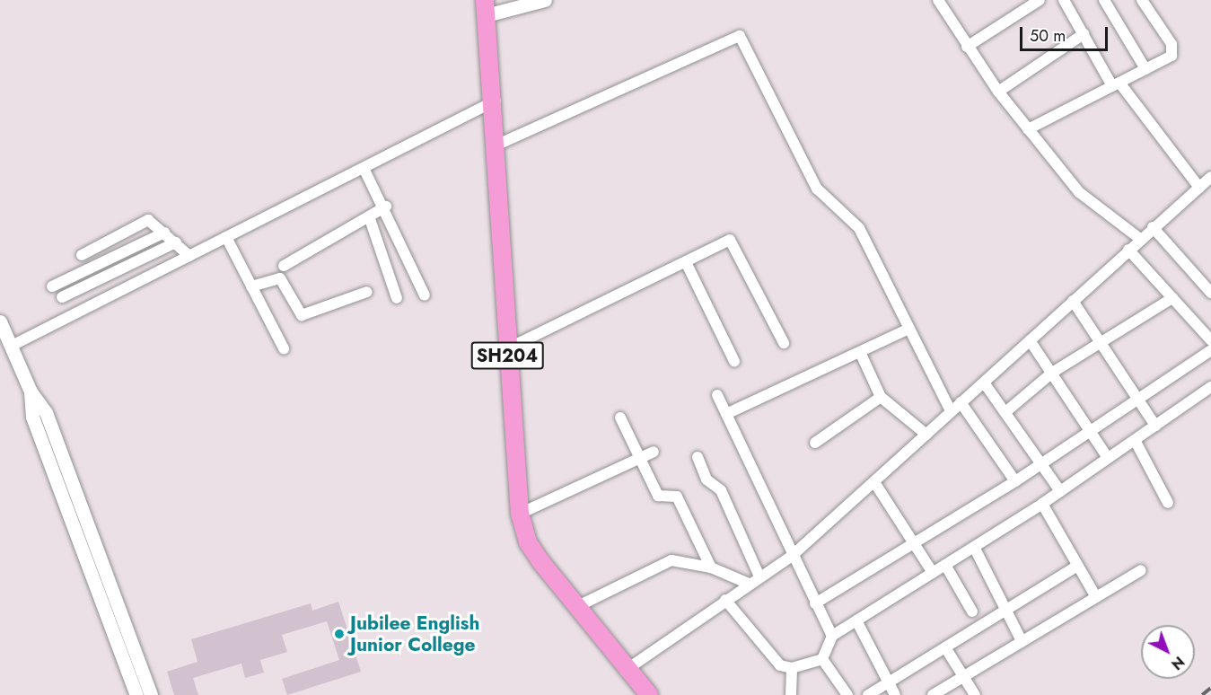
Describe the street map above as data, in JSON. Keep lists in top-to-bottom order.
{
  "streets": {
    "main road": ["SH204"]
  },
  "places": ["Jubilee English Junior College"],
  "scale_bar": "50 m",
  "north": "bottom right"
}
